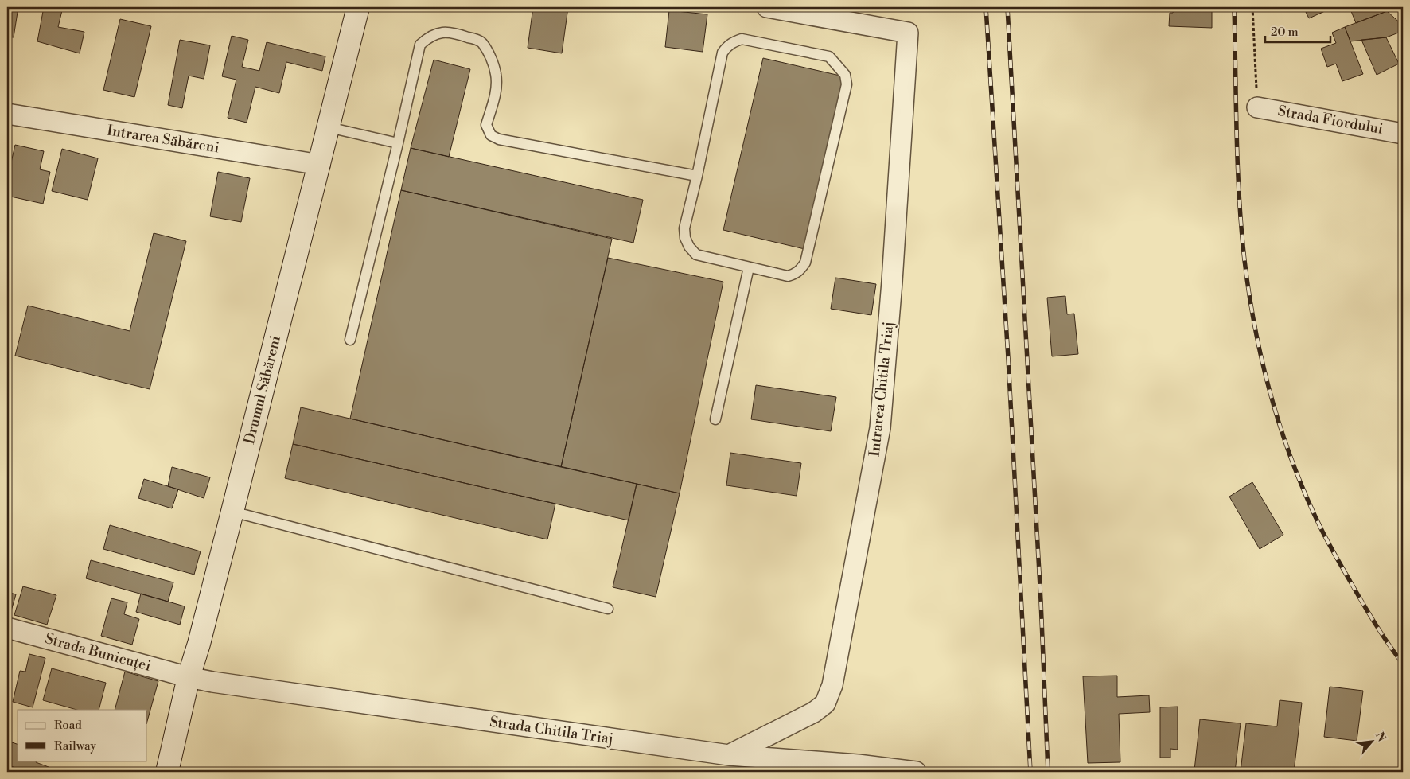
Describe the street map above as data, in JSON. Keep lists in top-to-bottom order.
{
  "streets": {
    "main road": ["Drumul Săbăreni"],
    "street": [
      "Strada Fiordului",
      "Intrarea Săbăreni",
      "Intrarea Chitila Triaj",
      "Strada Bunicuței",
      "Strada Chitila Triaj"
    ]
  },
  "crossings": [
    ["Intrarea Săbăreni", "Drumul Săbăreni"],
    ["Intrarea Chitila Triaj", "Strada Chitila Triaj"],
    ["Drumul Săbăreni", "Strada Bunicuței"],
    ["Drumul Săbăreni", "Strada Chitila Triaj"],
    ["Strada Bunicuței", "Strada Chitila Triaj"]
  ],
  "legend": ["Road", "Railway"],
  "scale_bar": "20 m",
  "north": "top right"
}
